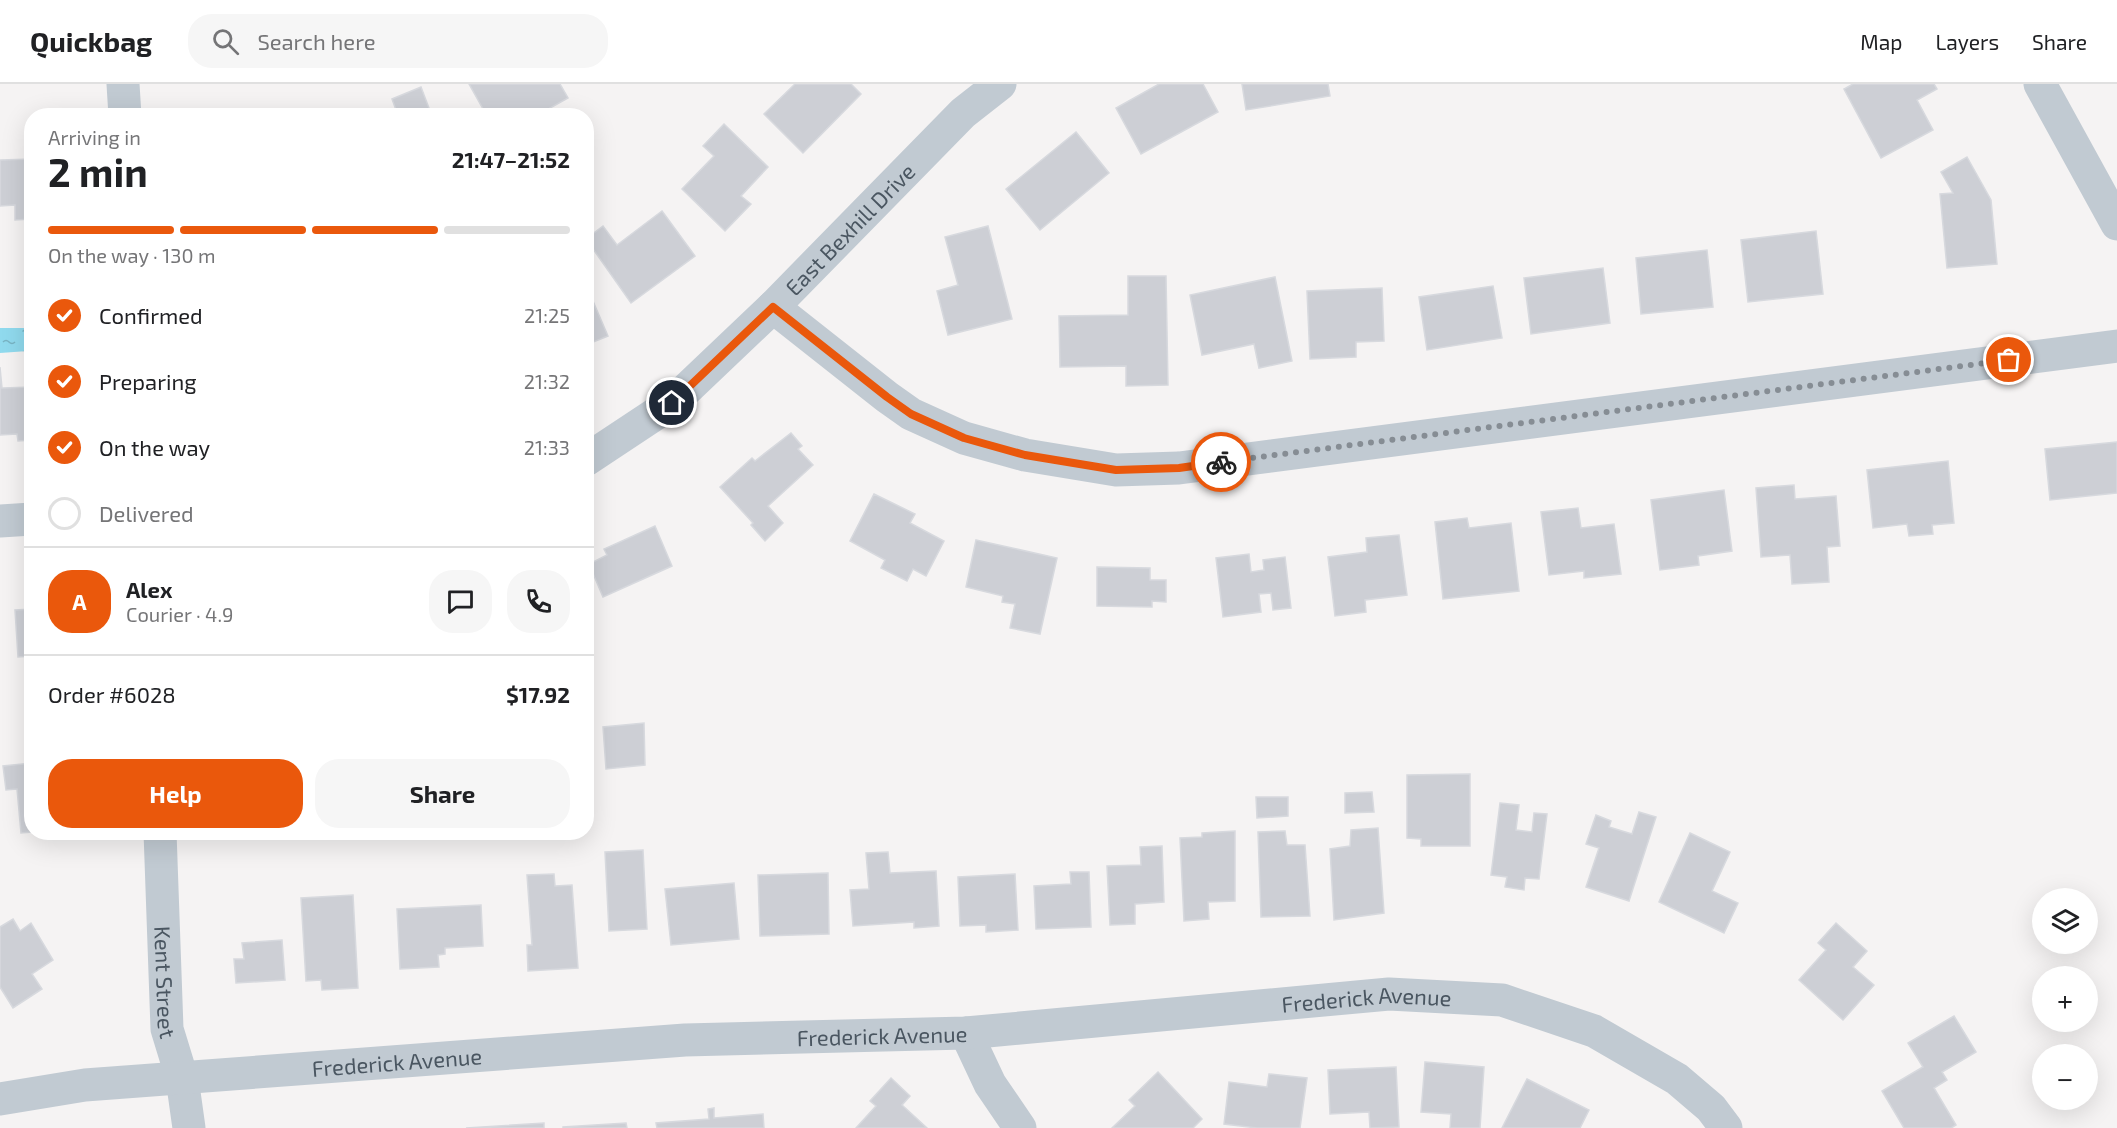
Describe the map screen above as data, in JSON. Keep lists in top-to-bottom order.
{
  "streets": {
    "street": ["East Bexhill Drive", "Kent Street", "Frederick Avenue"]
  },
  "crossings": [
    ["Kent Street", "Frederick Avenue"]
  ],
  "page": {
    "header": "Quickbag",
    "search": "Search here",
    "nav": ["Map", "Layers", "Share"],
    "heading": ["2 min", "Arriving in", "21:47–21:52"],
    "panel": [
      "Alex",
      "Courier · 4.9",
      "Order #6028",
      "$17.92"
    ],
    "bar": "On the way · 130 m",
    "list": [
      ["Confirmed", "21:25"],
      ["Preparing", "21:32"],
      ["On the way", "21:33"],
      "Delivered"
    ],
    "round": "A",
    "buttons": ["Help", "Share"],
    "map_buttons": ["+", "−"]
  }
}
